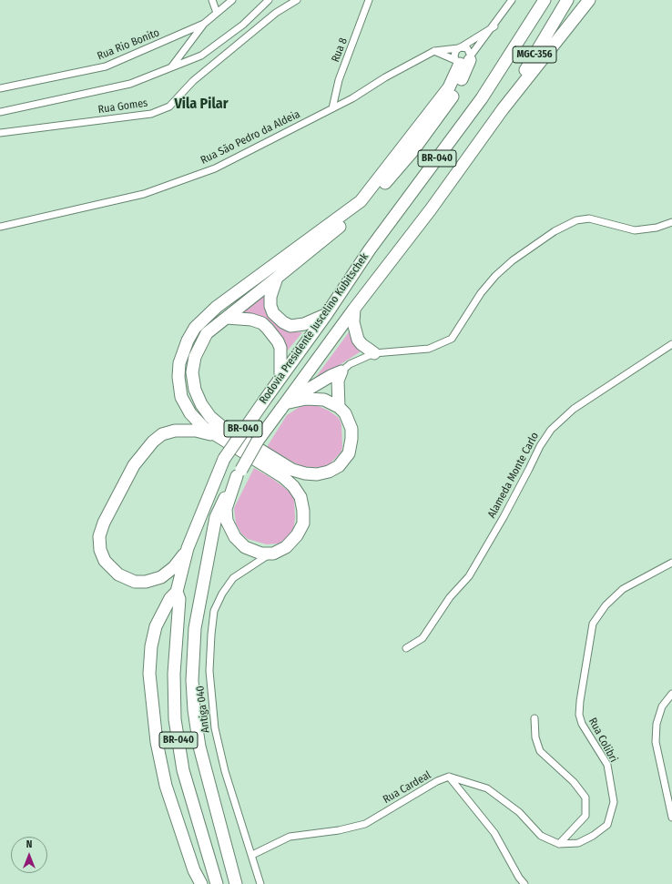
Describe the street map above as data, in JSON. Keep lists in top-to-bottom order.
{
  "streets": {
    "highway": ["MGC-356", "BR-040", "Rodovia Presidente Juscelino Kubitschek"],
    "street": [
      "Rua Rio Bonito",
      "Rua 8",
      "Rua Gomes",
      "Rua São Pedro da Aldeia",
      "Alameda Monte Carlo",
      "Antiga 040",
      "Rua Colibri",
      "Rua Cardeal"
    ]
  },
  "crossings": [
    ["Rua 8", "Rua São Pedro da Aldeia"],
    ["MGC-356", "BR-040"],
    ["MGC-356", "Rodovia Presidente Juscelino Kubitschek"],
    ["BR-040", "Rodovia Presidente Juscelino Kubitschek"],
    ["Antiga 040", "Rua Cardeal"],
    ["Rua Colibri", "Rua Cardeal"]
  ],
  "districts": ["Vila Pilar"],
  "north": "top"
}
